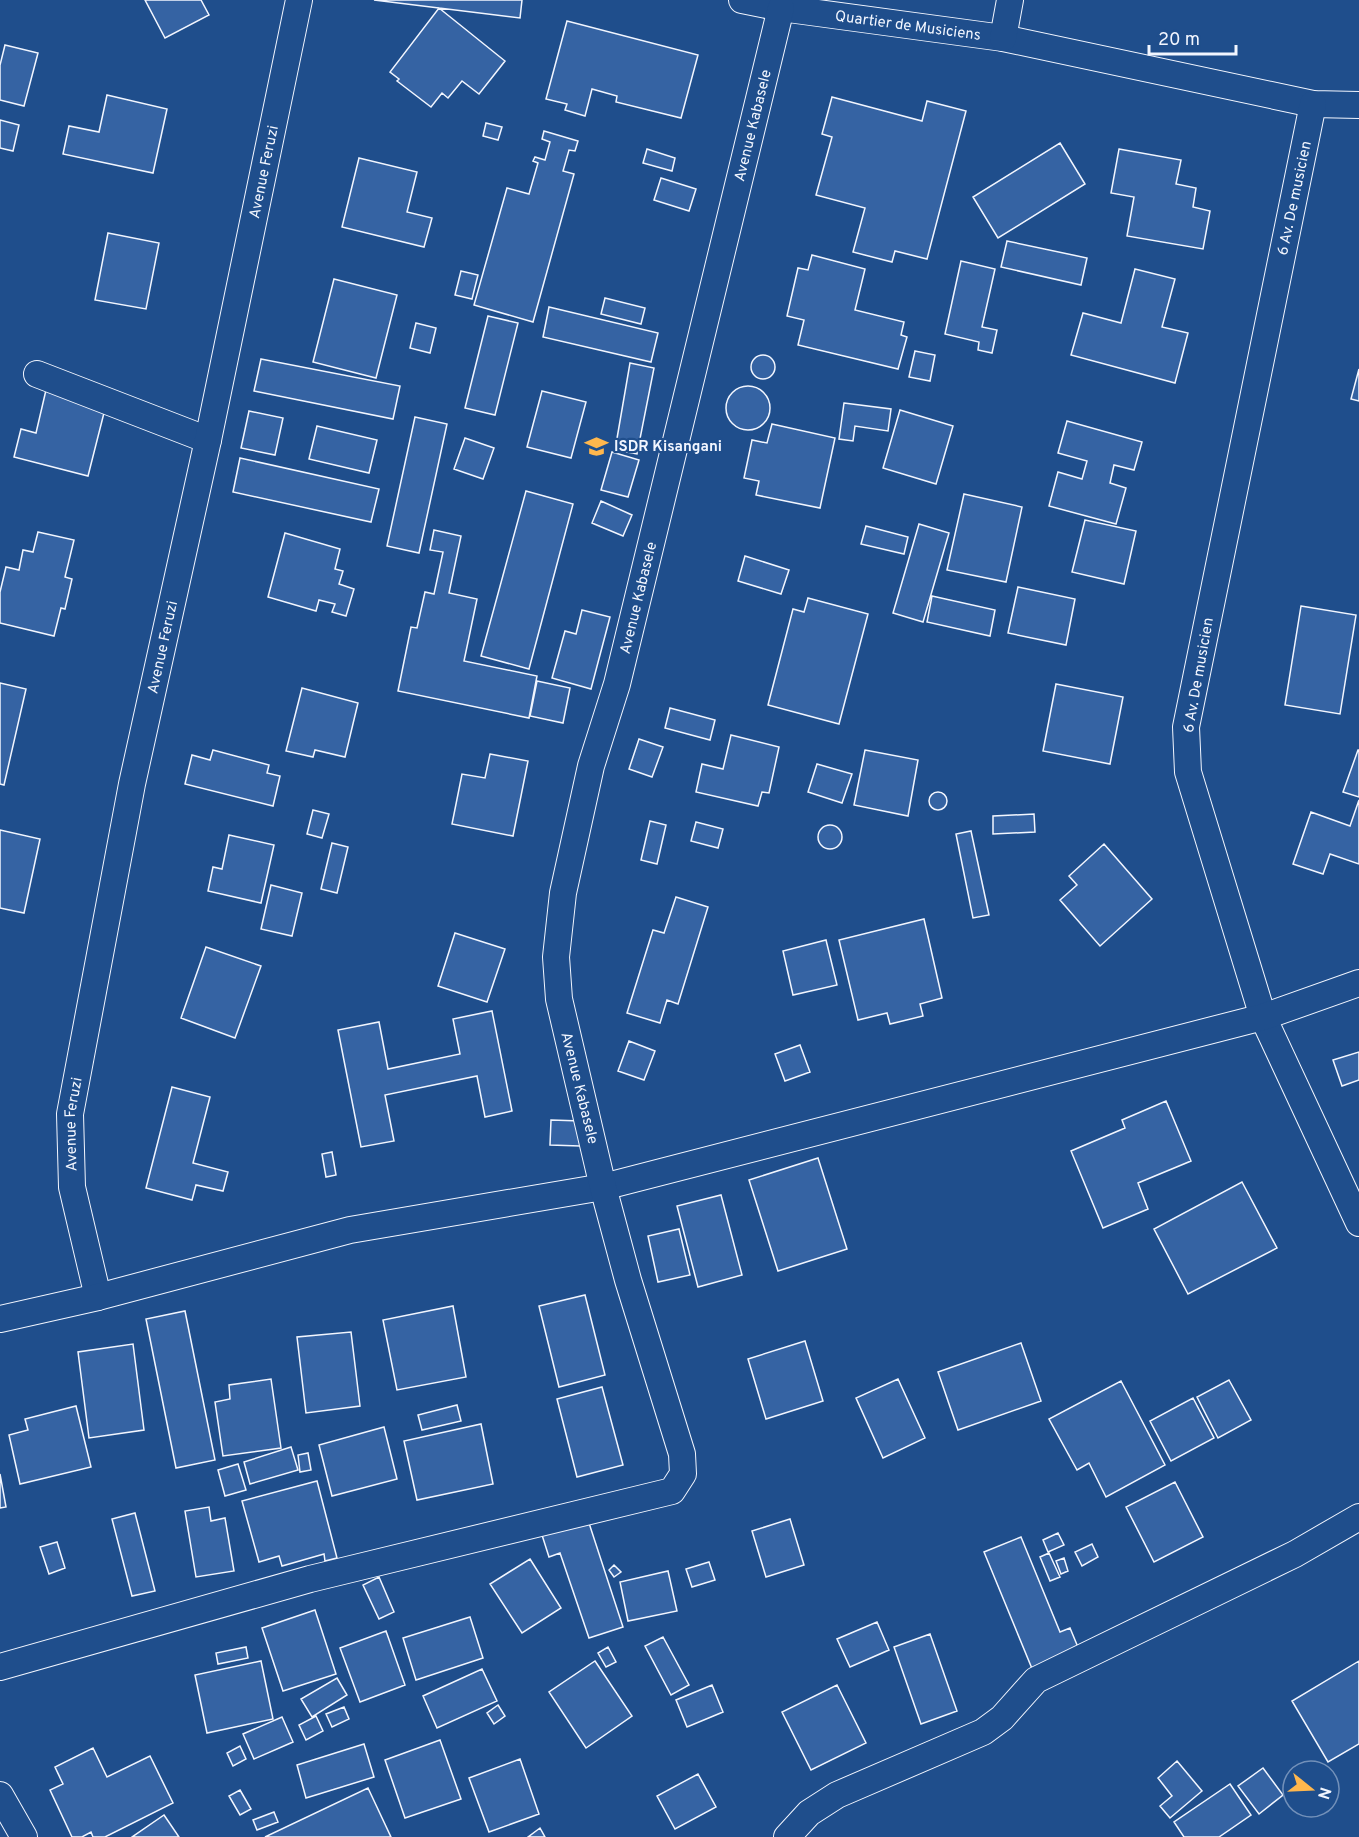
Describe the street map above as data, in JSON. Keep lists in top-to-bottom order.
{
  "streets": {
    "street": [
      "Quartier de Musiciens",
      "Avenue Kabasele",
      "Avenue Feruzi",
      "6 Av. De musicien"
    ]
  },
  "crossings": [
    ["Quartier de Musiciens", "Avenue Kabasele"],
    ["Quartier de Musiciens", "6 Av. De musicien"]
  ],
  "places": {
    "school or university": ["ISDR Kisangani"]
  },
  "scale_bar": "20 m",
  "north": "right"
}
